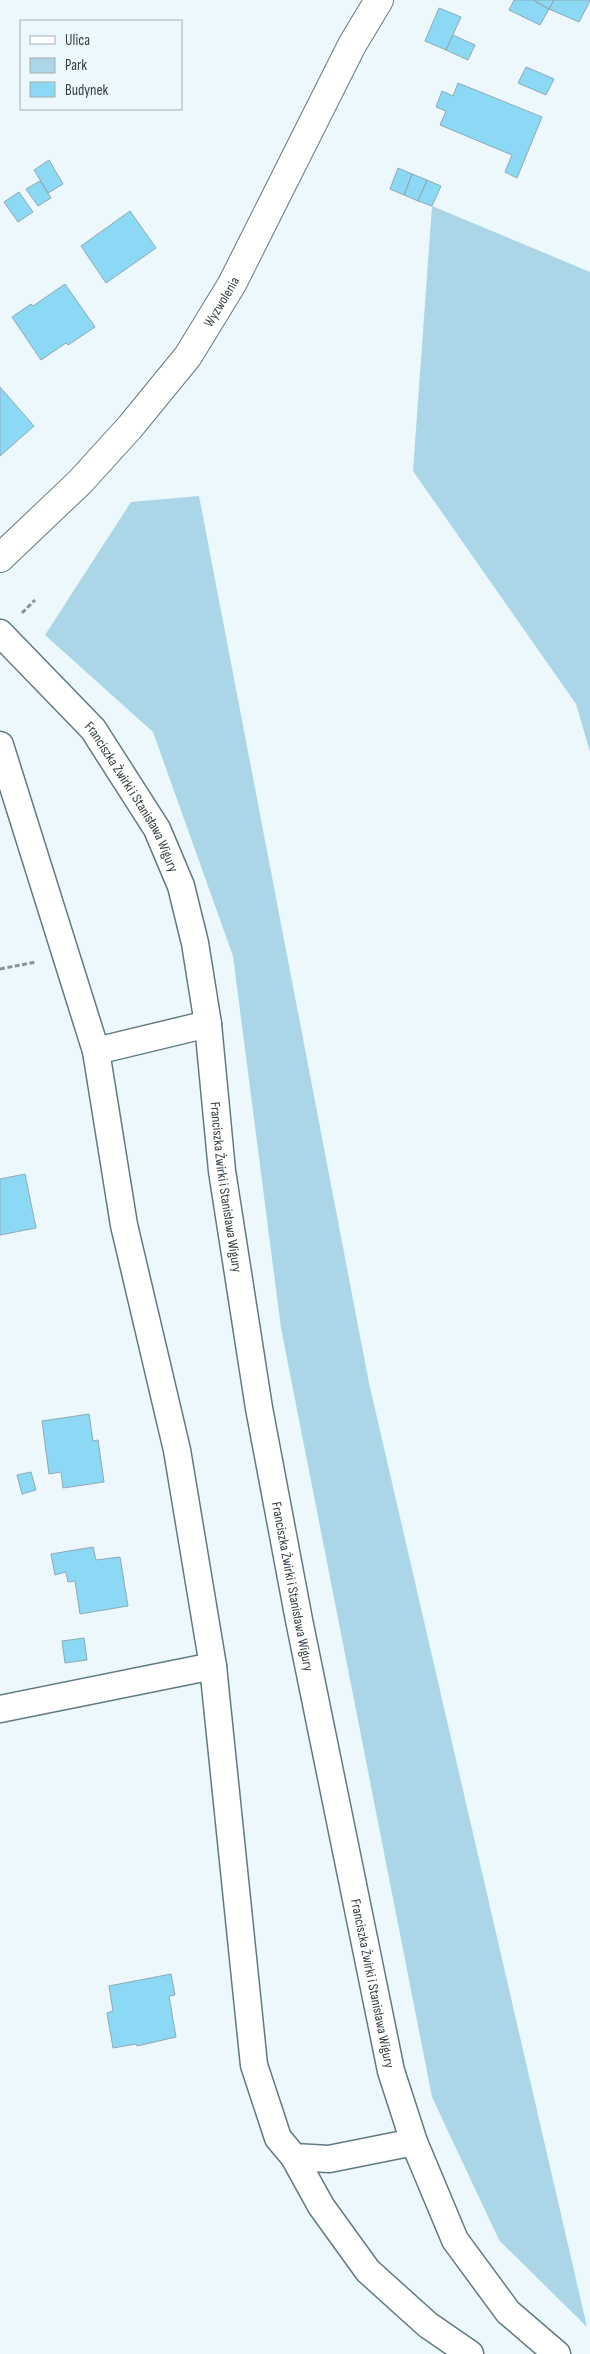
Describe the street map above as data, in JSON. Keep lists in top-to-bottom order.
{
  "streets": {
    "street": ["Wyzwolenia", "Franciszka Żwirki i Stanisława Wigury"]
  },
  "legend": ["Ulica", "Park", "Budynek"]
}
